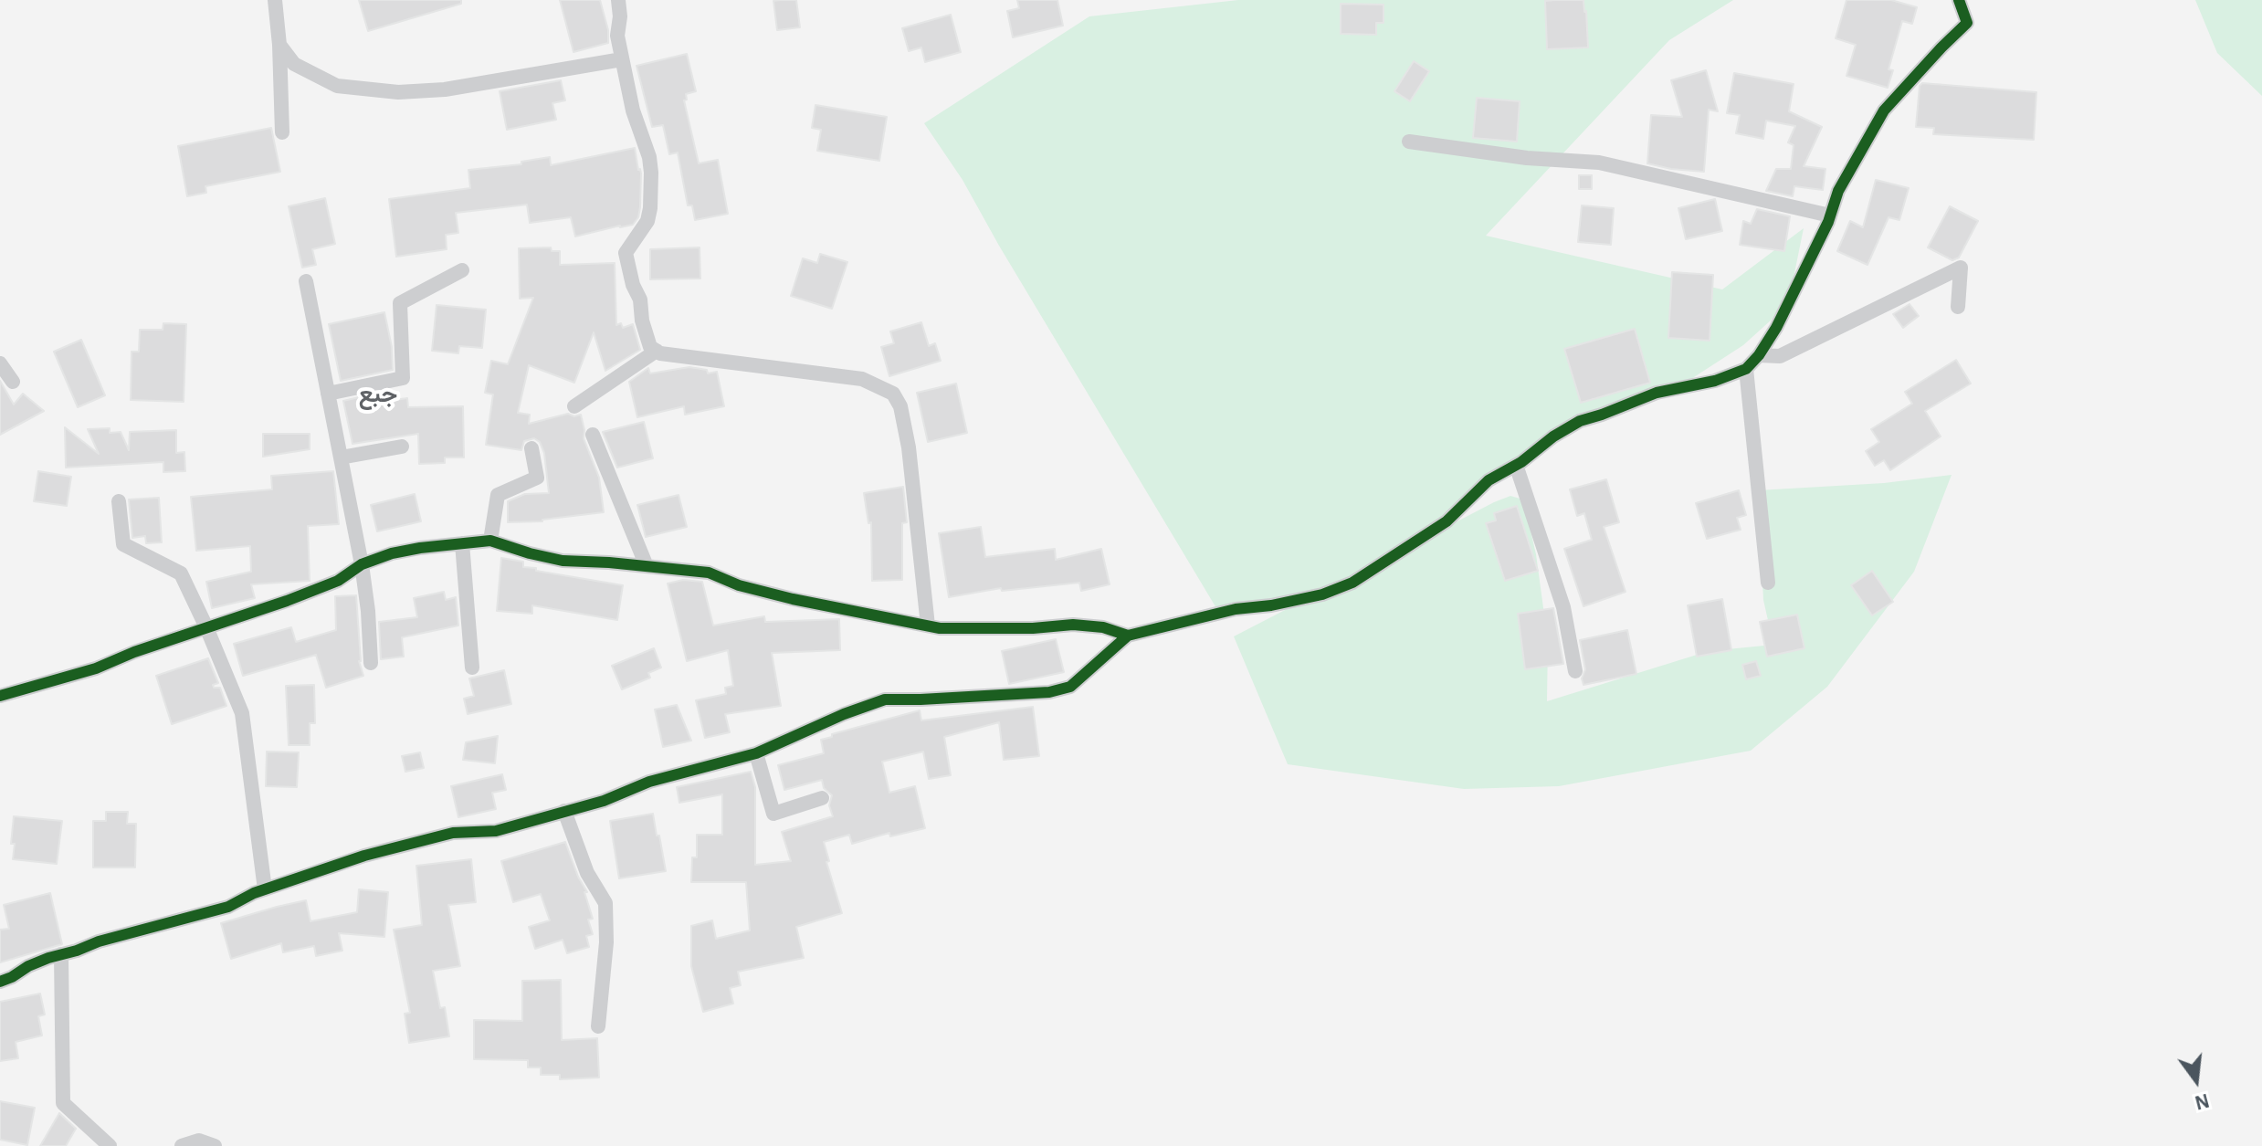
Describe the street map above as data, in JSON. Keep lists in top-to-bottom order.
{
  "districts": ["جبع"],
  "north": "bottom"
}
